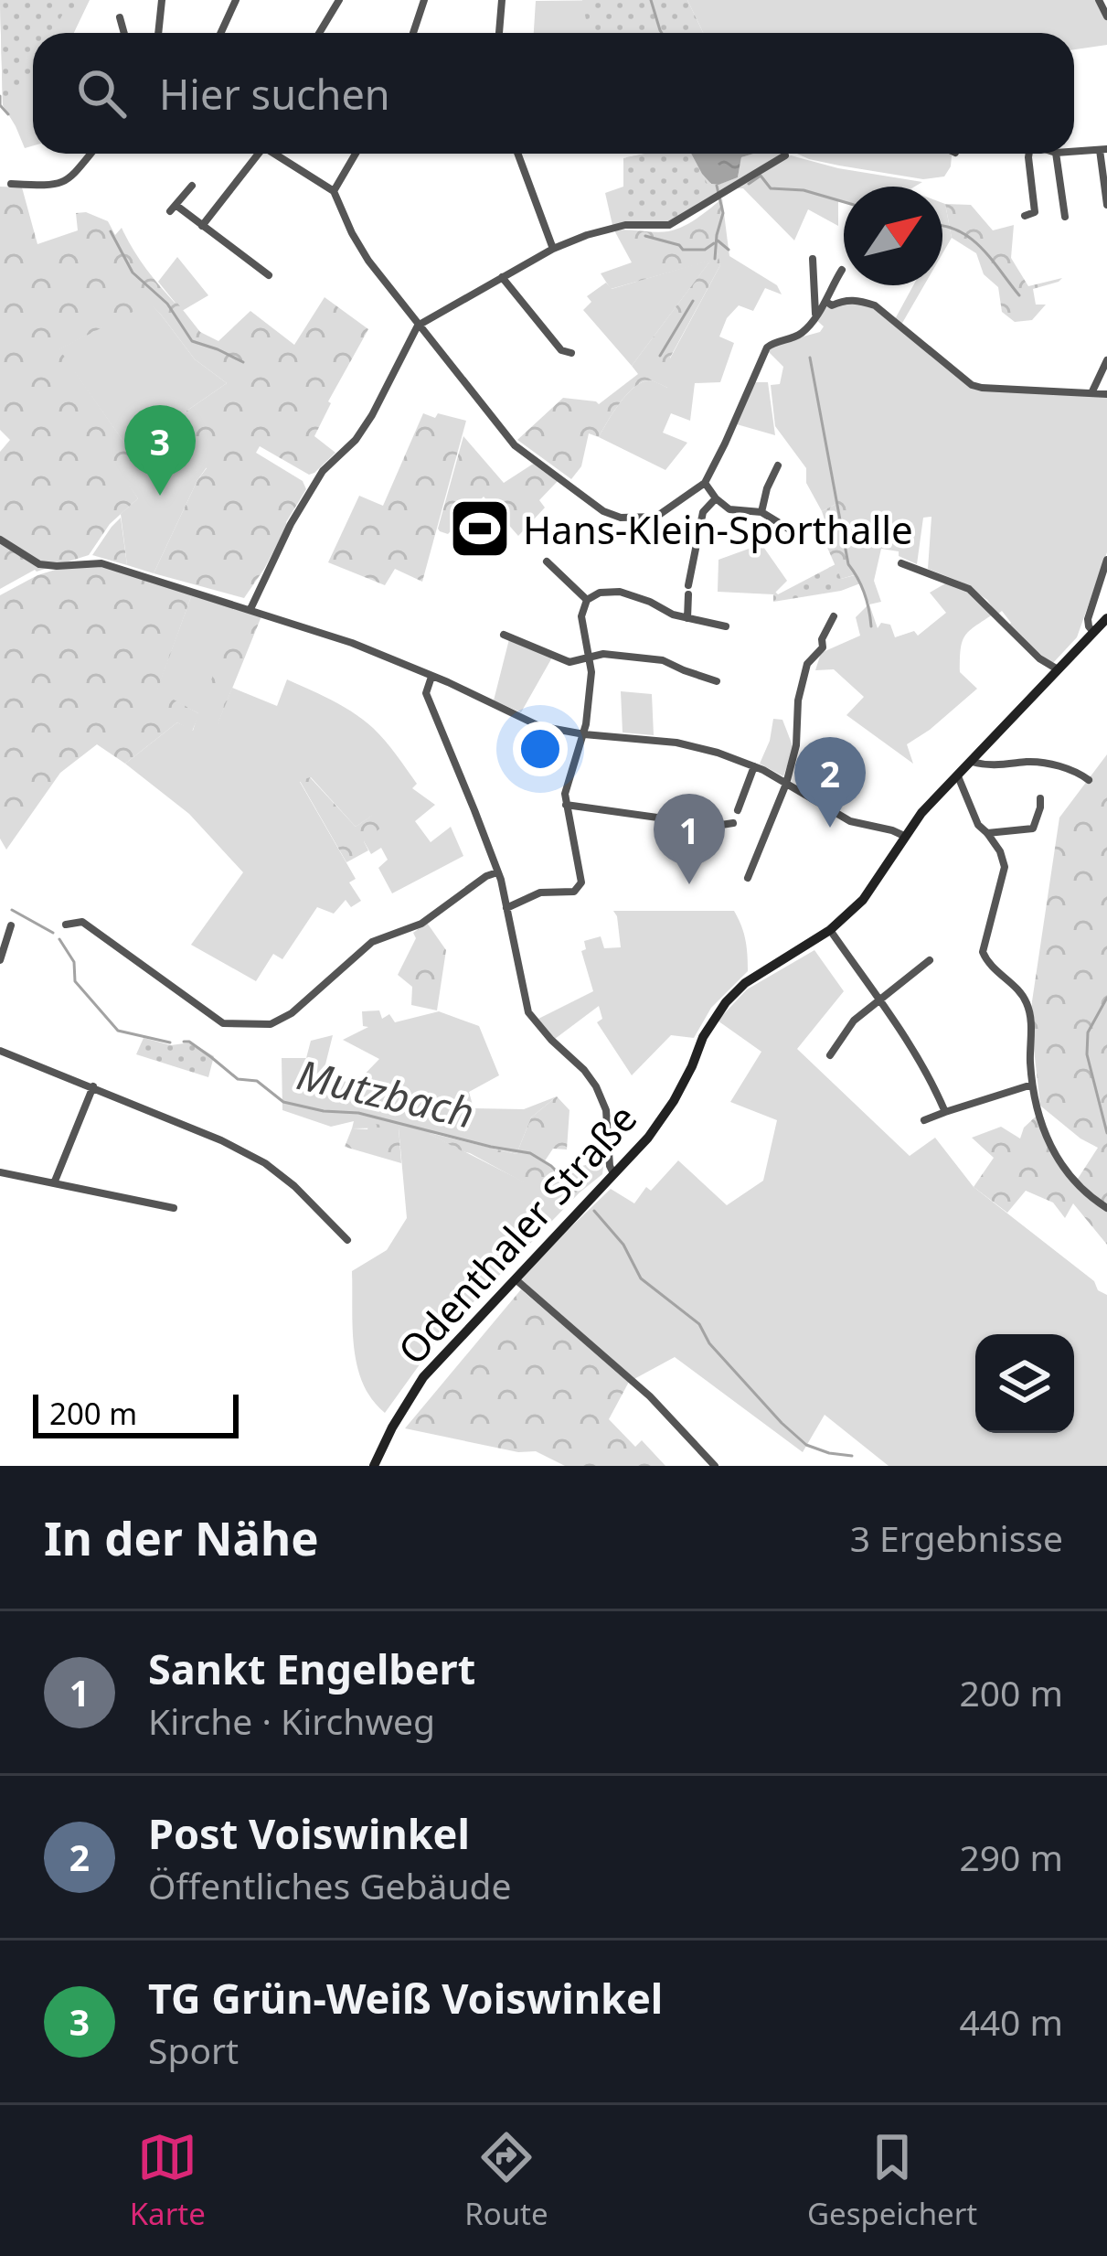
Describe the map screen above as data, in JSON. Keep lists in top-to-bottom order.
{
  "streets": {
    "main road": ["Odenthaler Straße"]
  },
  "water": ["Mutzbach"],
  "places": {
    "sports": ["Hans-Klein-Sporthalle"]
  },
  "scale_bar": "200 m",
  "north": "top right",
  "page": {
    "search": "Hier suchen",
    "pins": ["3", "2", "1"],
    "scale": "200 m",
    "heading": ["In der Nähe", "3 Ergebnisse"],
    "list": [
      {
        "mark": "1",
        "name": "Sankt Engelbert",
        "note": "Kirche · Kirchweg",
        "value": "200 m"
      },
      {
        "mark": "2",
        "name": "Post Voiswinkel",
        "note": "Öffentliches Gebäude",
        "value": "290 m"
      },
      {
        "mark": "3",
        "name": "TG Grün-Weiß Voiswinkel",
        "note": "Sport",
        "value": "440 m"
      }
    ],
    "nav": ["Karte", "Route", "Gespeichert"]
  }
}
